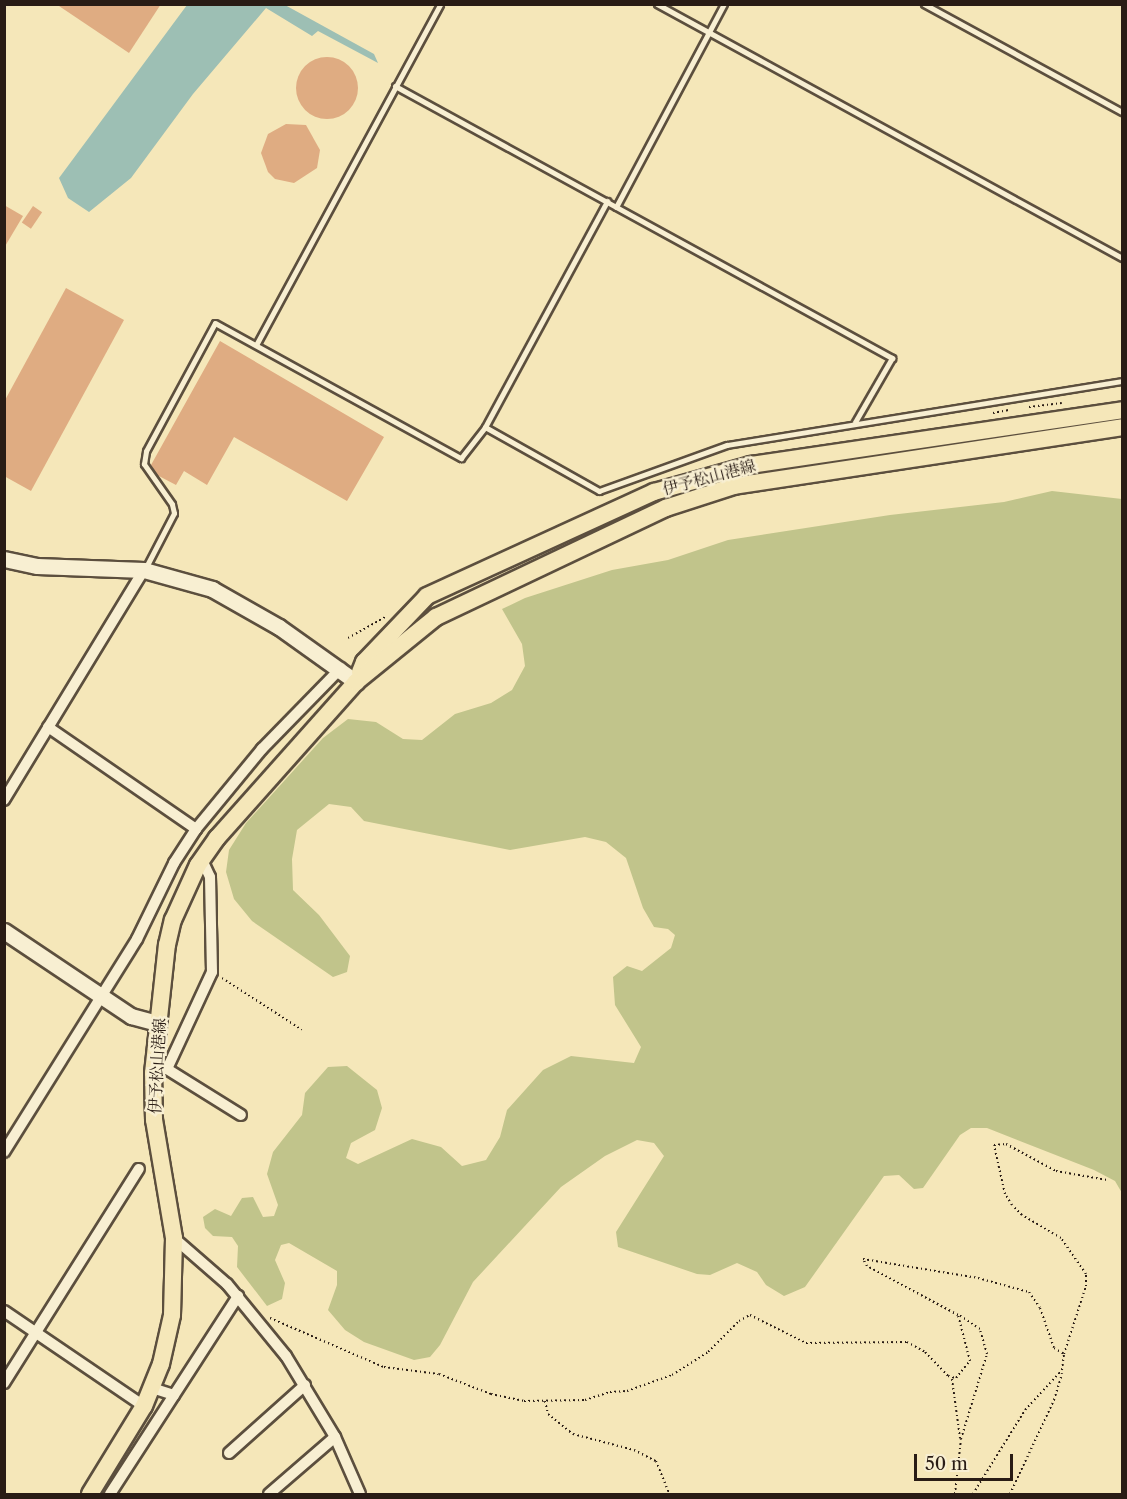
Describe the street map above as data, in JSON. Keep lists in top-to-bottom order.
{
  "streets": {
    "main road": ["伊予松山港線"]
  },
  "scale_bar": "50 m"
}
